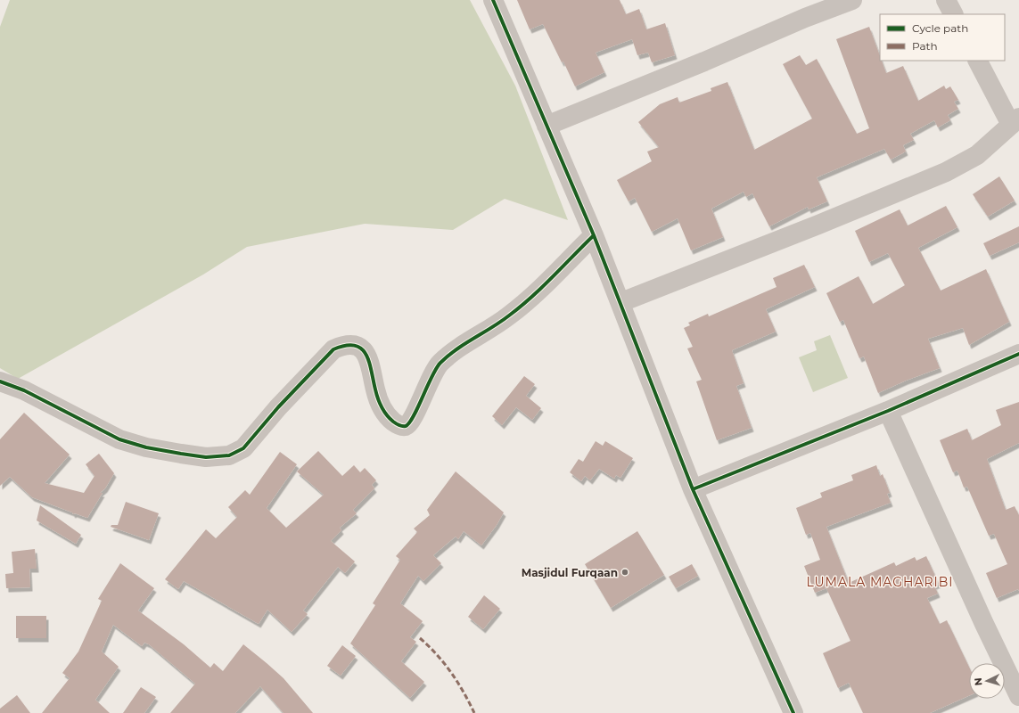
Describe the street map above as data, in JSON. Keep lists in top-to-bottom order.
{
  "districts": ["LUMALA MAGHARIBI"],
  "places": ["Masjidul Furqaan"],
  "legend": ["Cycle path", "Path"],
  "north": "left"
}
